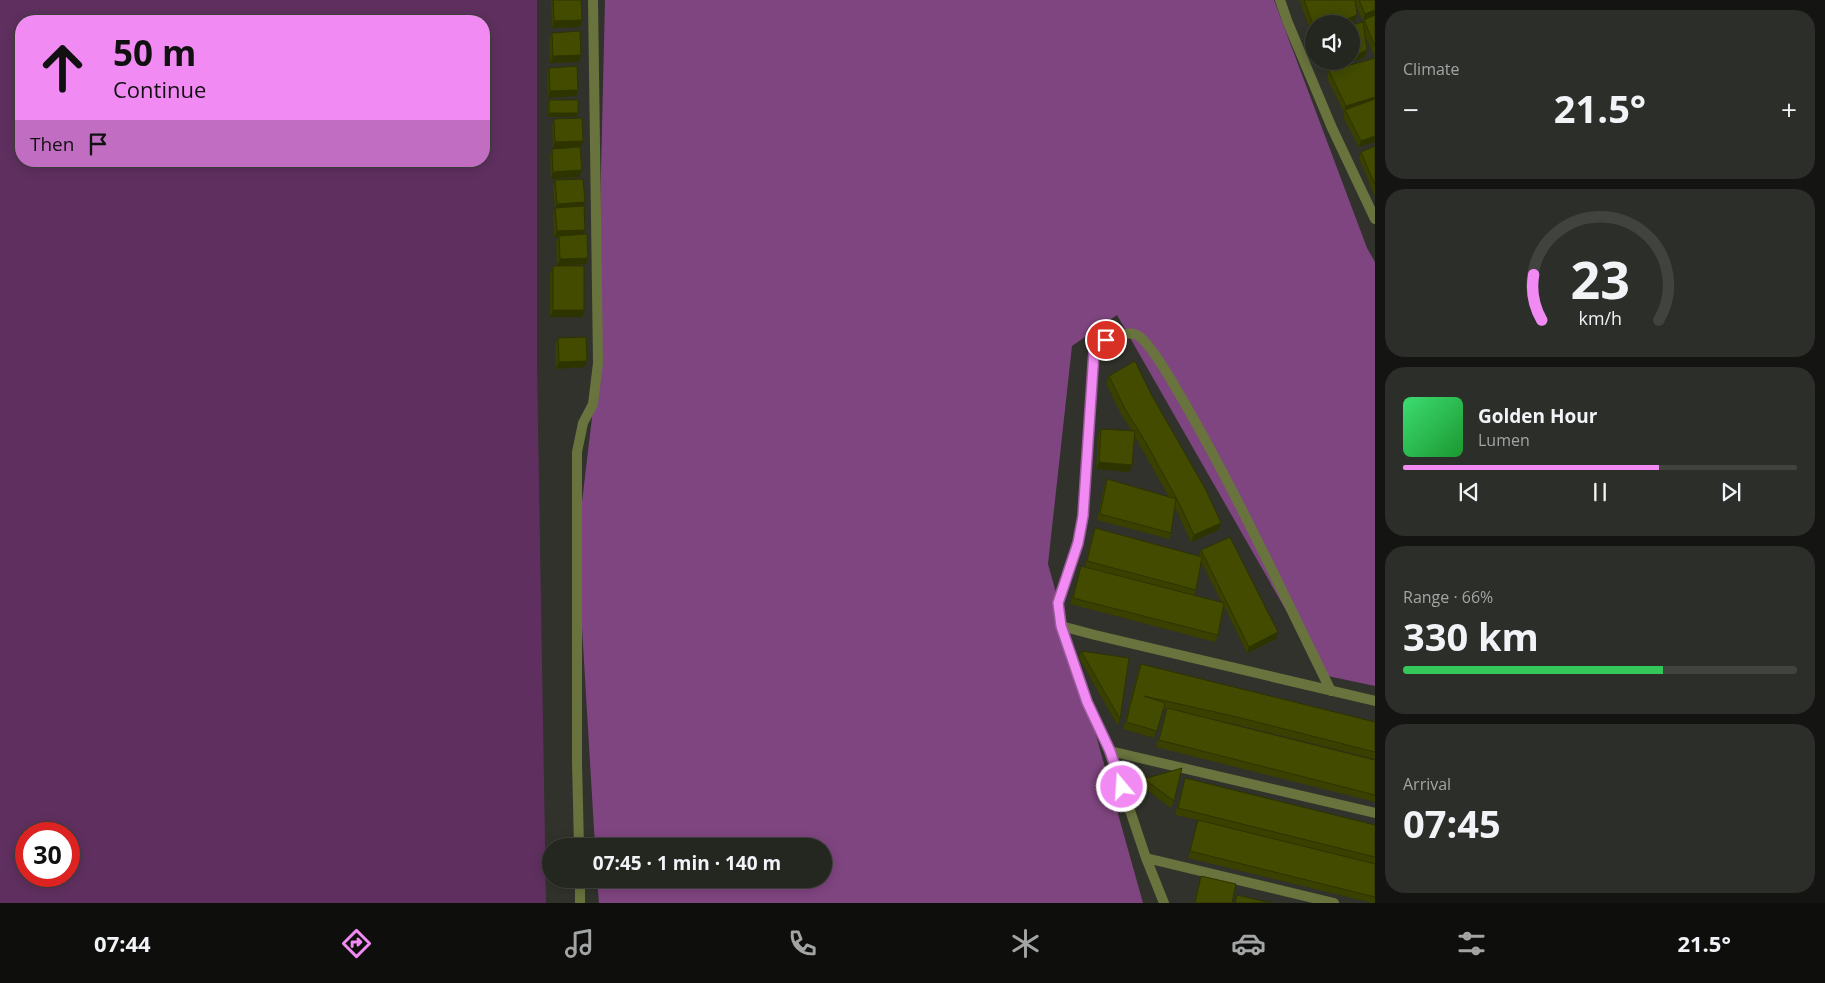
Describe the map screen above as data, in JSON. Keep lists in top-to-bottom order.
{
  "page": {
    "tile": [
      "Climate",
      ["Range · 66%", "330 km"],
      ["Arrival", "07:45"]
    ],
    "turn": ["50 m", "Continue"],
    "heat": ["−", "21.5°", "+"],
    "then": "Then",
    "song": ["Golden Hour", "Lumen"],
    "limit": "30",
    "trip": "07:45 · 1 min · 140 m",
    "tabs": ["07:44", "21.5°"],
    "gauge": ["23", "km/h"]
  }
}
